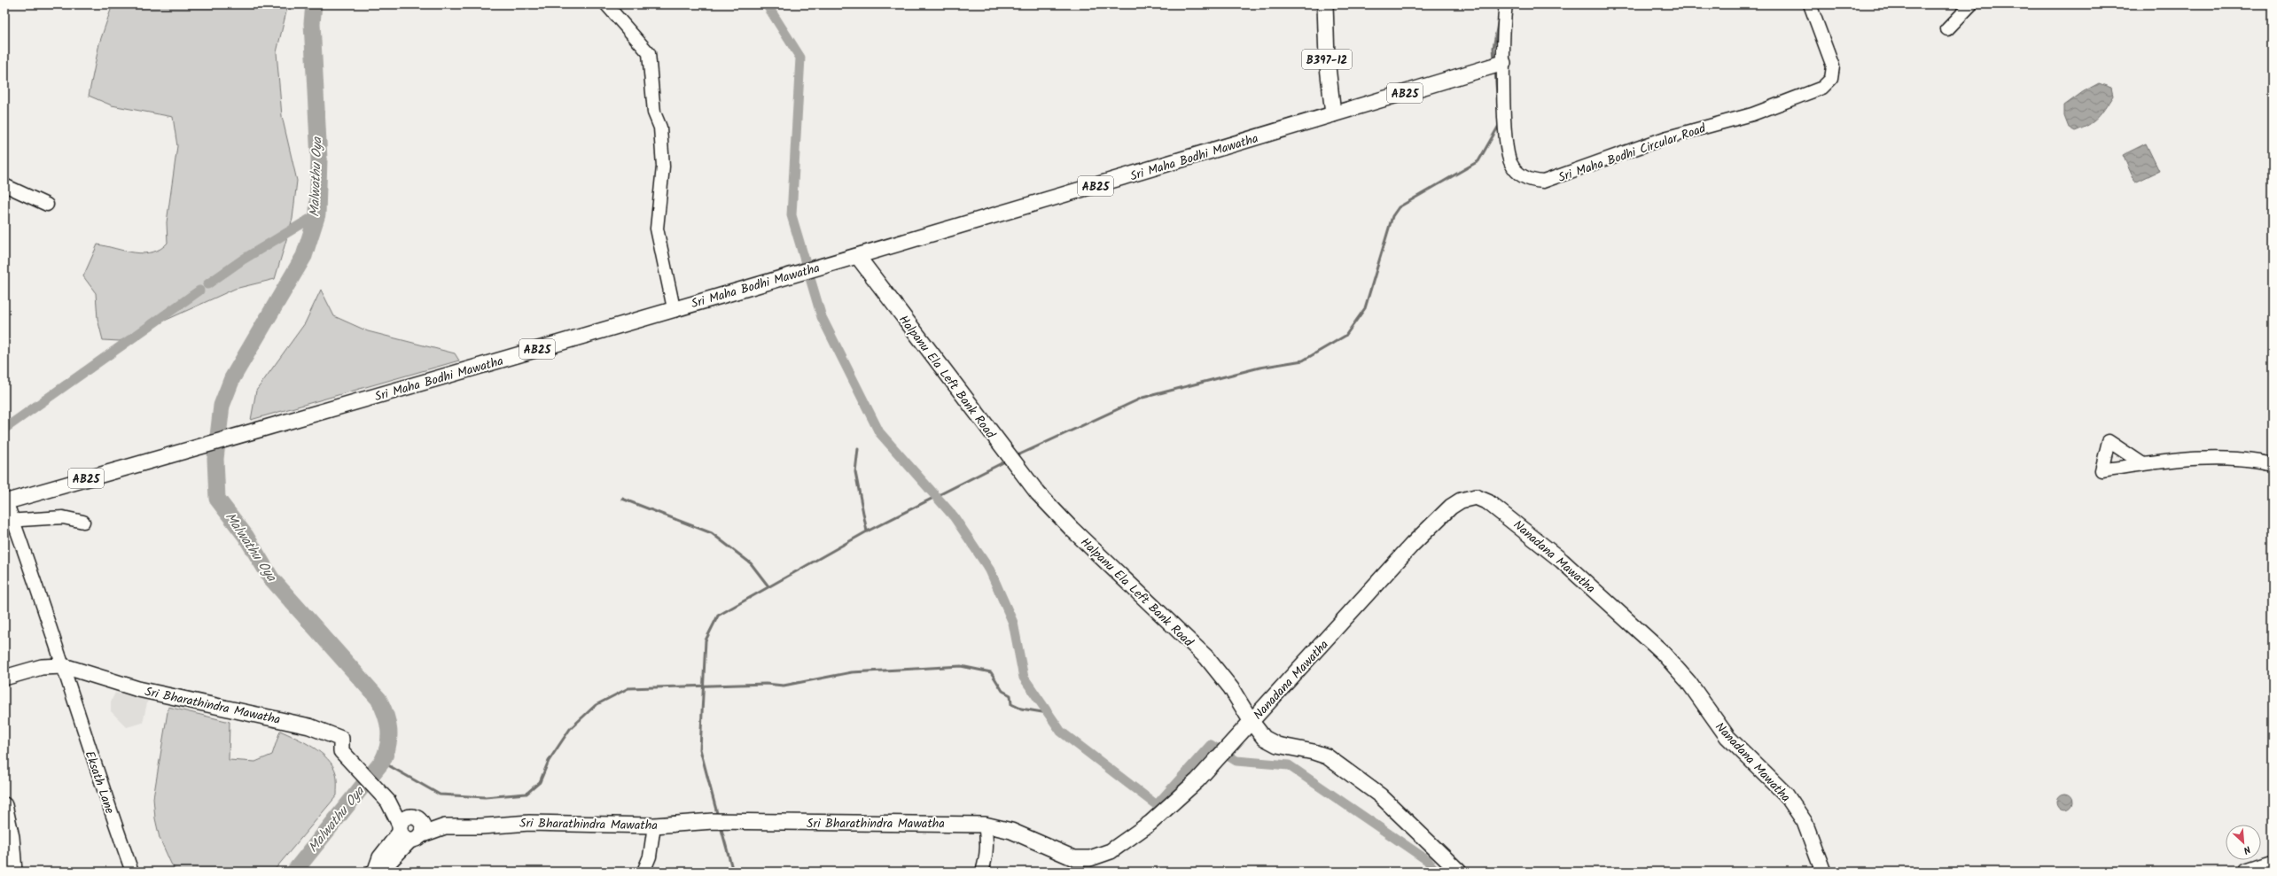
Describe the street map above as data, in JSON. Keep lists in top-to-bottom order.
{
  "streets": {
    "main road": [
      "B397-12",
      "AB25",
      "Sri Maha Bodhi Mawatha",
      "Halpanu Ela Left Bank Road",
      "Nanadana Mawatha",
      "Sri Bharathindra Mawatha"
    ],
    "street": ["Sri Maha Bodhi Circular Road", "Eksath Lane"]
  },
  "crossings": [
    ["B397-12", "Sri Maha Bodhi Mawatha"],
    ["Sri Maha Bodhi Circular Road", "Sri Maha Bodhi Mawatha"],
    ["Sri Maha Bodhi Mawatha", "Halpanu Ela Left Bank Road"],
    ["Sri Maha Bodhi Mawatha", "Eksath Lane"],
    ["Halpanu Ela Left Bank Road", "Nanadana Mawatha"],
    ["Halpanu Ela Left Bank Road", "Sri Bharathindra Mawatha"],
    ["Nanadana Mawatha", "Sri Bharathindra Mawatha"],
    ["Sri Bharathindra Mawatha", "Eksath Lane"]
  ],
  "water": ["Malwathu Oya"],
  "north": "bottom right"
}
